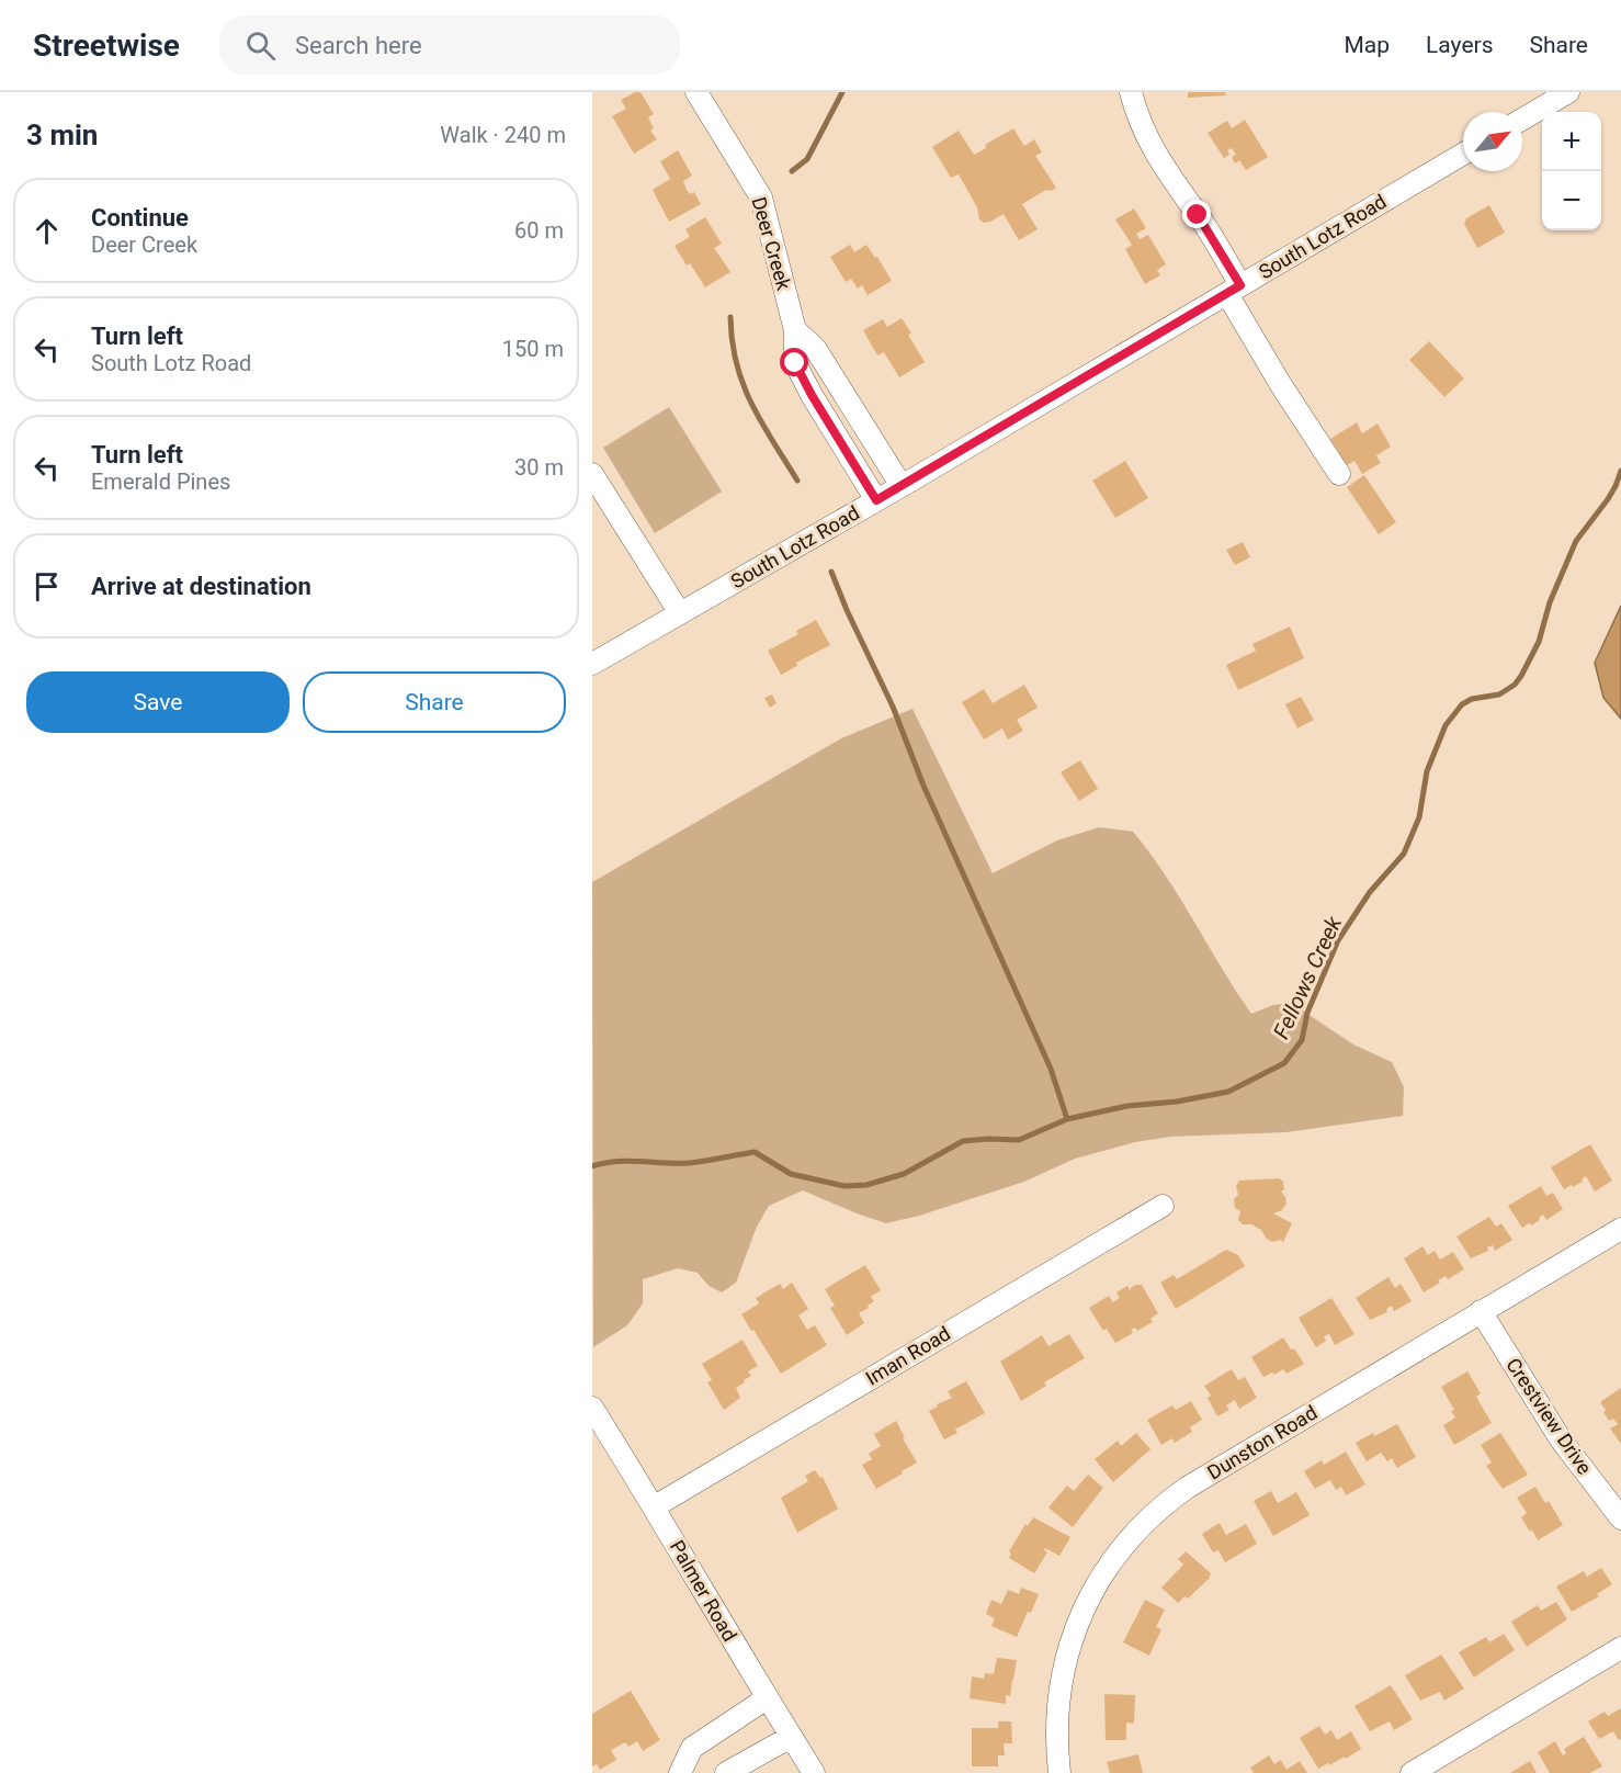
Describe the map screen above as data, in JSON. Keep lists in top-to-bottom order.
{
  "streets": {
    "street": [
      "South Lotz Road",
      "Deer Creek",
      "Iman Road",
      "Crestview Drive",
      "Dunston Road",
      "Palmer Road"
    ]
  },
  "crossings": [
    ["South Lotz Road", "Deer Creek"],
    ["Iman Road", "Palmer Road"],
    ["Crestview Drive", "Dunston Road"]
  ],
  "water": ["Fellows Creek"],
  "north": "top right",
  "page": {
    "header": "Streetwise",
    "search": "Search here",
    "nav": ["Map", "Layers", "Share"],
    "heading": ["3 min", "Walk · 240 m"],
    "map_buttons": ["+", "−"],
    "list": [
      ["Continue", "Deer Creek", "60 m"],
      ["Turn left", "South Lotz Road", "150 m"],
      ["Turn left", "Emerald Pines", "30 m"],
      "Arrive at destination"
    ],
    "buttons": ["Save", "Share"]
  }
}
